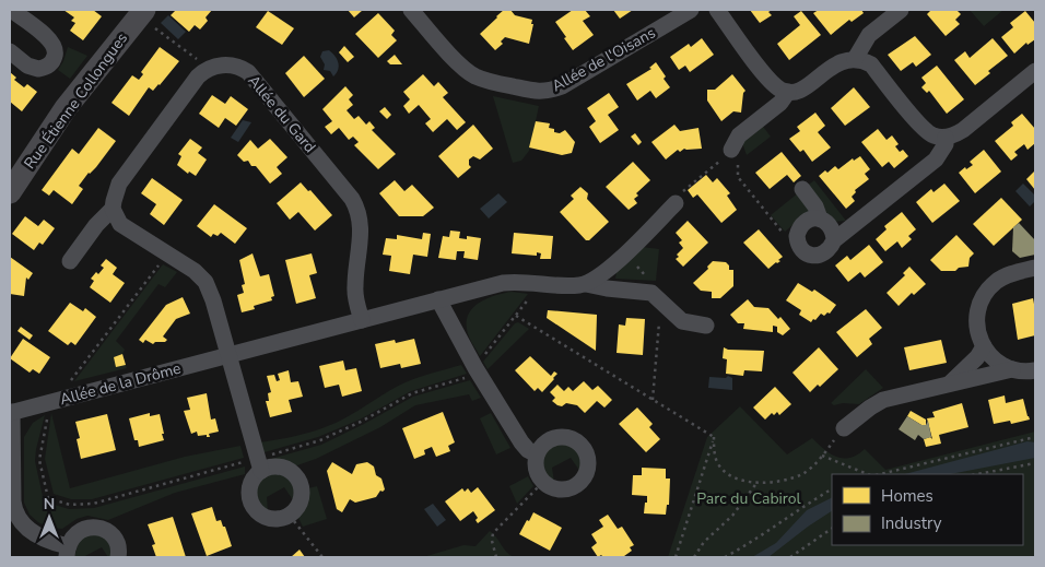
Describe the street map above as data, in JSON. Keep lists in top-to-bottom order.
{
  "streets": {
    "main road": ["Rue Étienne Collongues"],
    "street": ["Allée de l'Oisans", "Allée du Gard", "Allée de la Drôme"]
  },
  "crossings": [
    ["Allée du Gard", "Allée de la Drôme"]
  ],
  "parks": ["Parc du Cabirol"],
  "legend": ["Homes", "Industry"],
  "north": "top"
}
